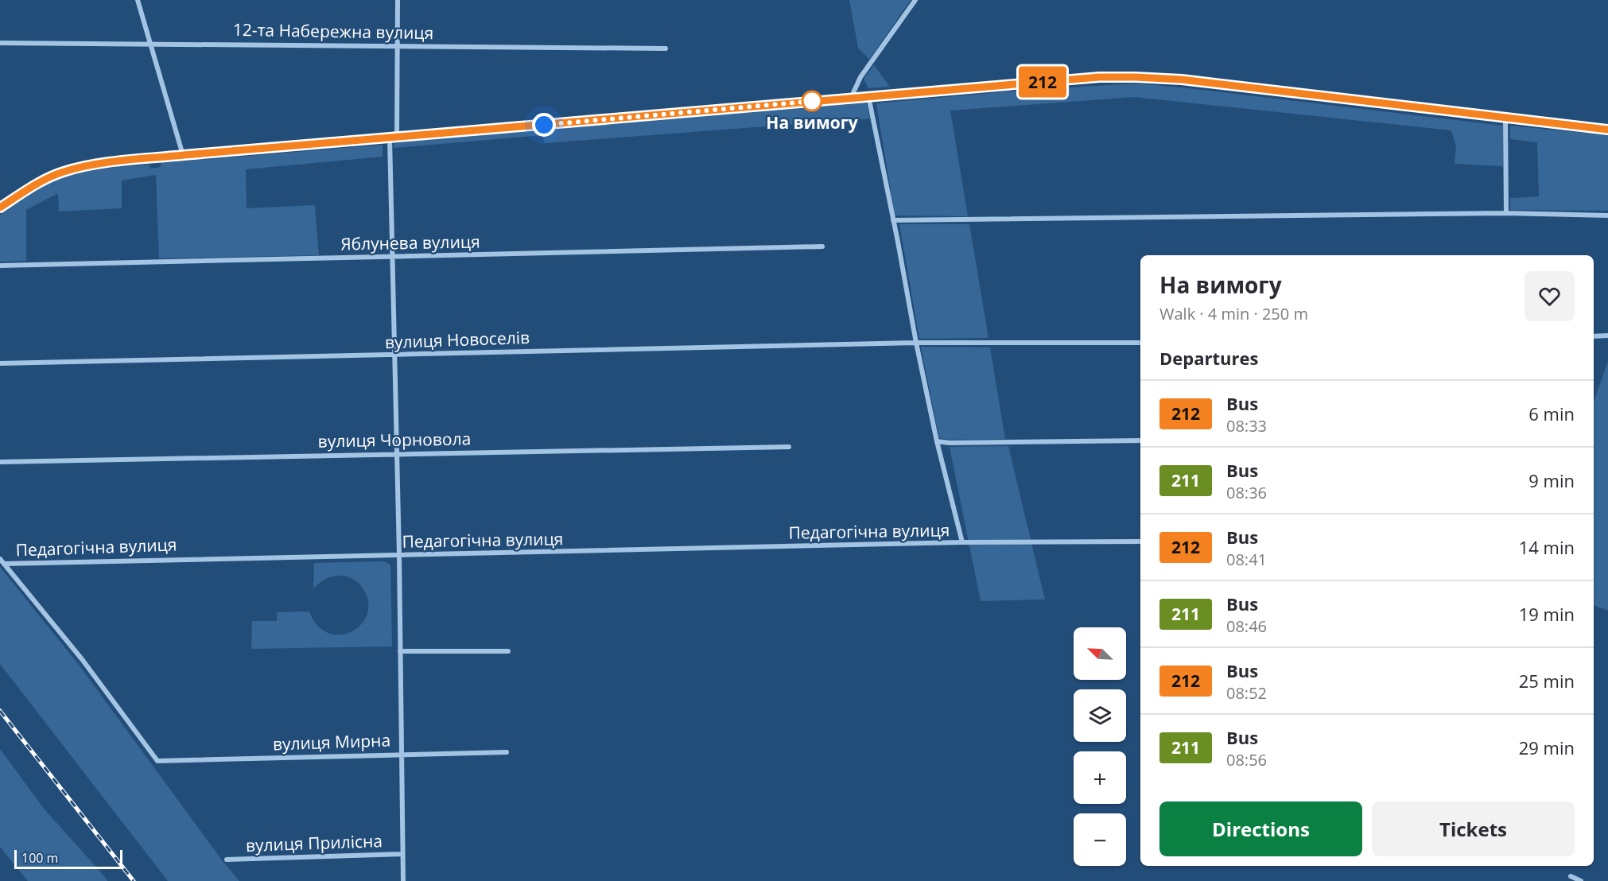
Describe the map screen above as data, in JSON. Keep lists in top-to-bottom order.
{
  "streets": {
    "street": [
      "12-та Набережна вулиця",
      "Яблунева вулиця",
      "вулиця Новоселів",
      "вулиця Чорновола",
      "Педагогічна вулиця",
      "вулиця Мирна",
      "вулиця Прилісна"
    ]
  },
  "crossings": [
    ["Педагогічна вулиця", "вулиця Мирна"]
  ],
  "places": ["На вимогу"],
  "lines": ["bus line 212"],
  "scale_bar": "100 m",
  "north": "top left",
  "page": {
    "on_map": "212",
    "heading": [
      ["На вимогу", "Walk · 4 min · 250 m"],
      "Departures"
    ],
    "list": [
      {
        "mark": "212",
        "name": "Bus",
        "note": "08:33",
        "value": "6 min"
      },
      {
        "mark": "211",
        "name": "Bus",
        "note": "08:36",
        "value": "9 min"
      },
      {
        "mark": "212",
        "name": "Bus",
        "note": "08:41",
        "value": "14 min"
      },
      {
        "mark": "211",
        "name": "Bus",
        "note": "08:46",
        "value": "19 min"
      },
      {
        "mark": "212",
        "name": "Bus",
        "note": "08:52",
        "value": "25 min"
      },
      {
        "mark": "211",
        "name": "Bus",
        "note": "08:56",
        "value": "29 min"
      }
    ],
    "map_buttons": ["+", "−"],
    "buttons": ["Directions", "Tickets"],
    "scale": "100 m"
  }
}
